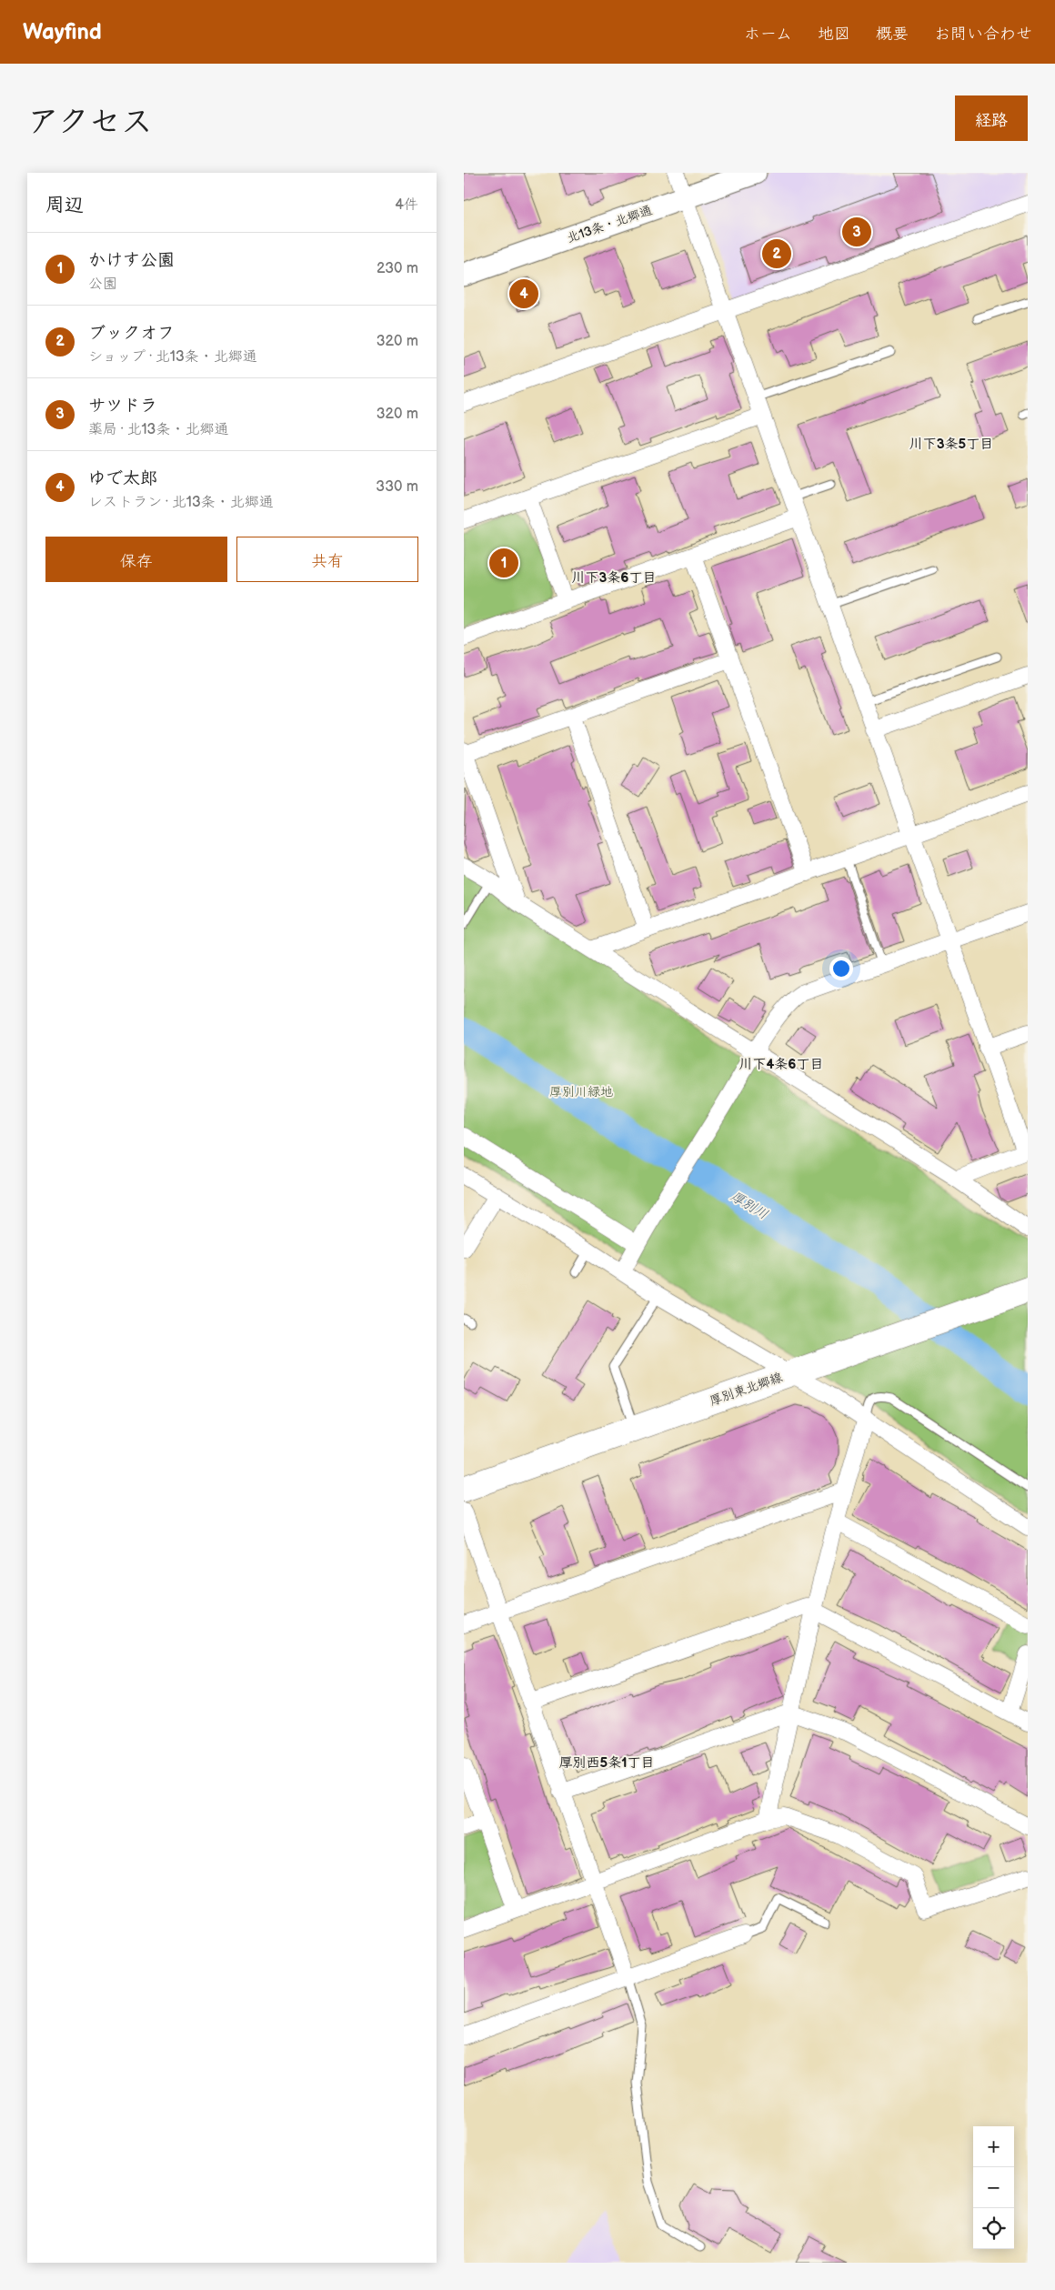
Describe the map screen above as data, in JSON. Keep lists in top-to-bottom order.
{
  "streets": {
    "main road": ["北13条・北郷通", "厚別東北郷線"]
  },
  "districts": [
    "川下3条5丁目",
    "川下3条6丁目",
    "川下4条6丁目",
    "厚別西5条1丁目"
  ],
  "water": ["厚別川"],
  "parks": ["厚別川緑地"],
  "page": {
    "header": "Wayfind",
    "nav": [
      "ホーム",
      "地図",
      "概要",
      "お問い合わせ"
    ],
    "title": "アクセス",
    "buttons": [
      "経路",
      ["保存", "共有"]
    ],
    "heading": ["周辺", "4件"],
    "pins": [
      "3",
      "2",
      "4",
      "1"
    ],
    "list": [
      {
        "mark": "1",
        "name": "かけす公園",
        "note": "公園",
        "value": "230 m"
      },
      {
        "mark": "2",
        "name": "ブックオフ",
        "note": "ショップ · 北13条・北郷通",
        "value": "320 m"
      },
      {
        "mark": "3",
        "name": "サツドラ",
        "note": "薬局 · 北13条・北郷通",
        "value": "320 m"
      },
      {
        "mark": "4",
        "name": "ゆで太郎",
        "note": "レストラン · 北13条・北郷通",
        "value": "330 m"
      }
    ],
    "map_buttons": ["+", "−"]
  }
}
